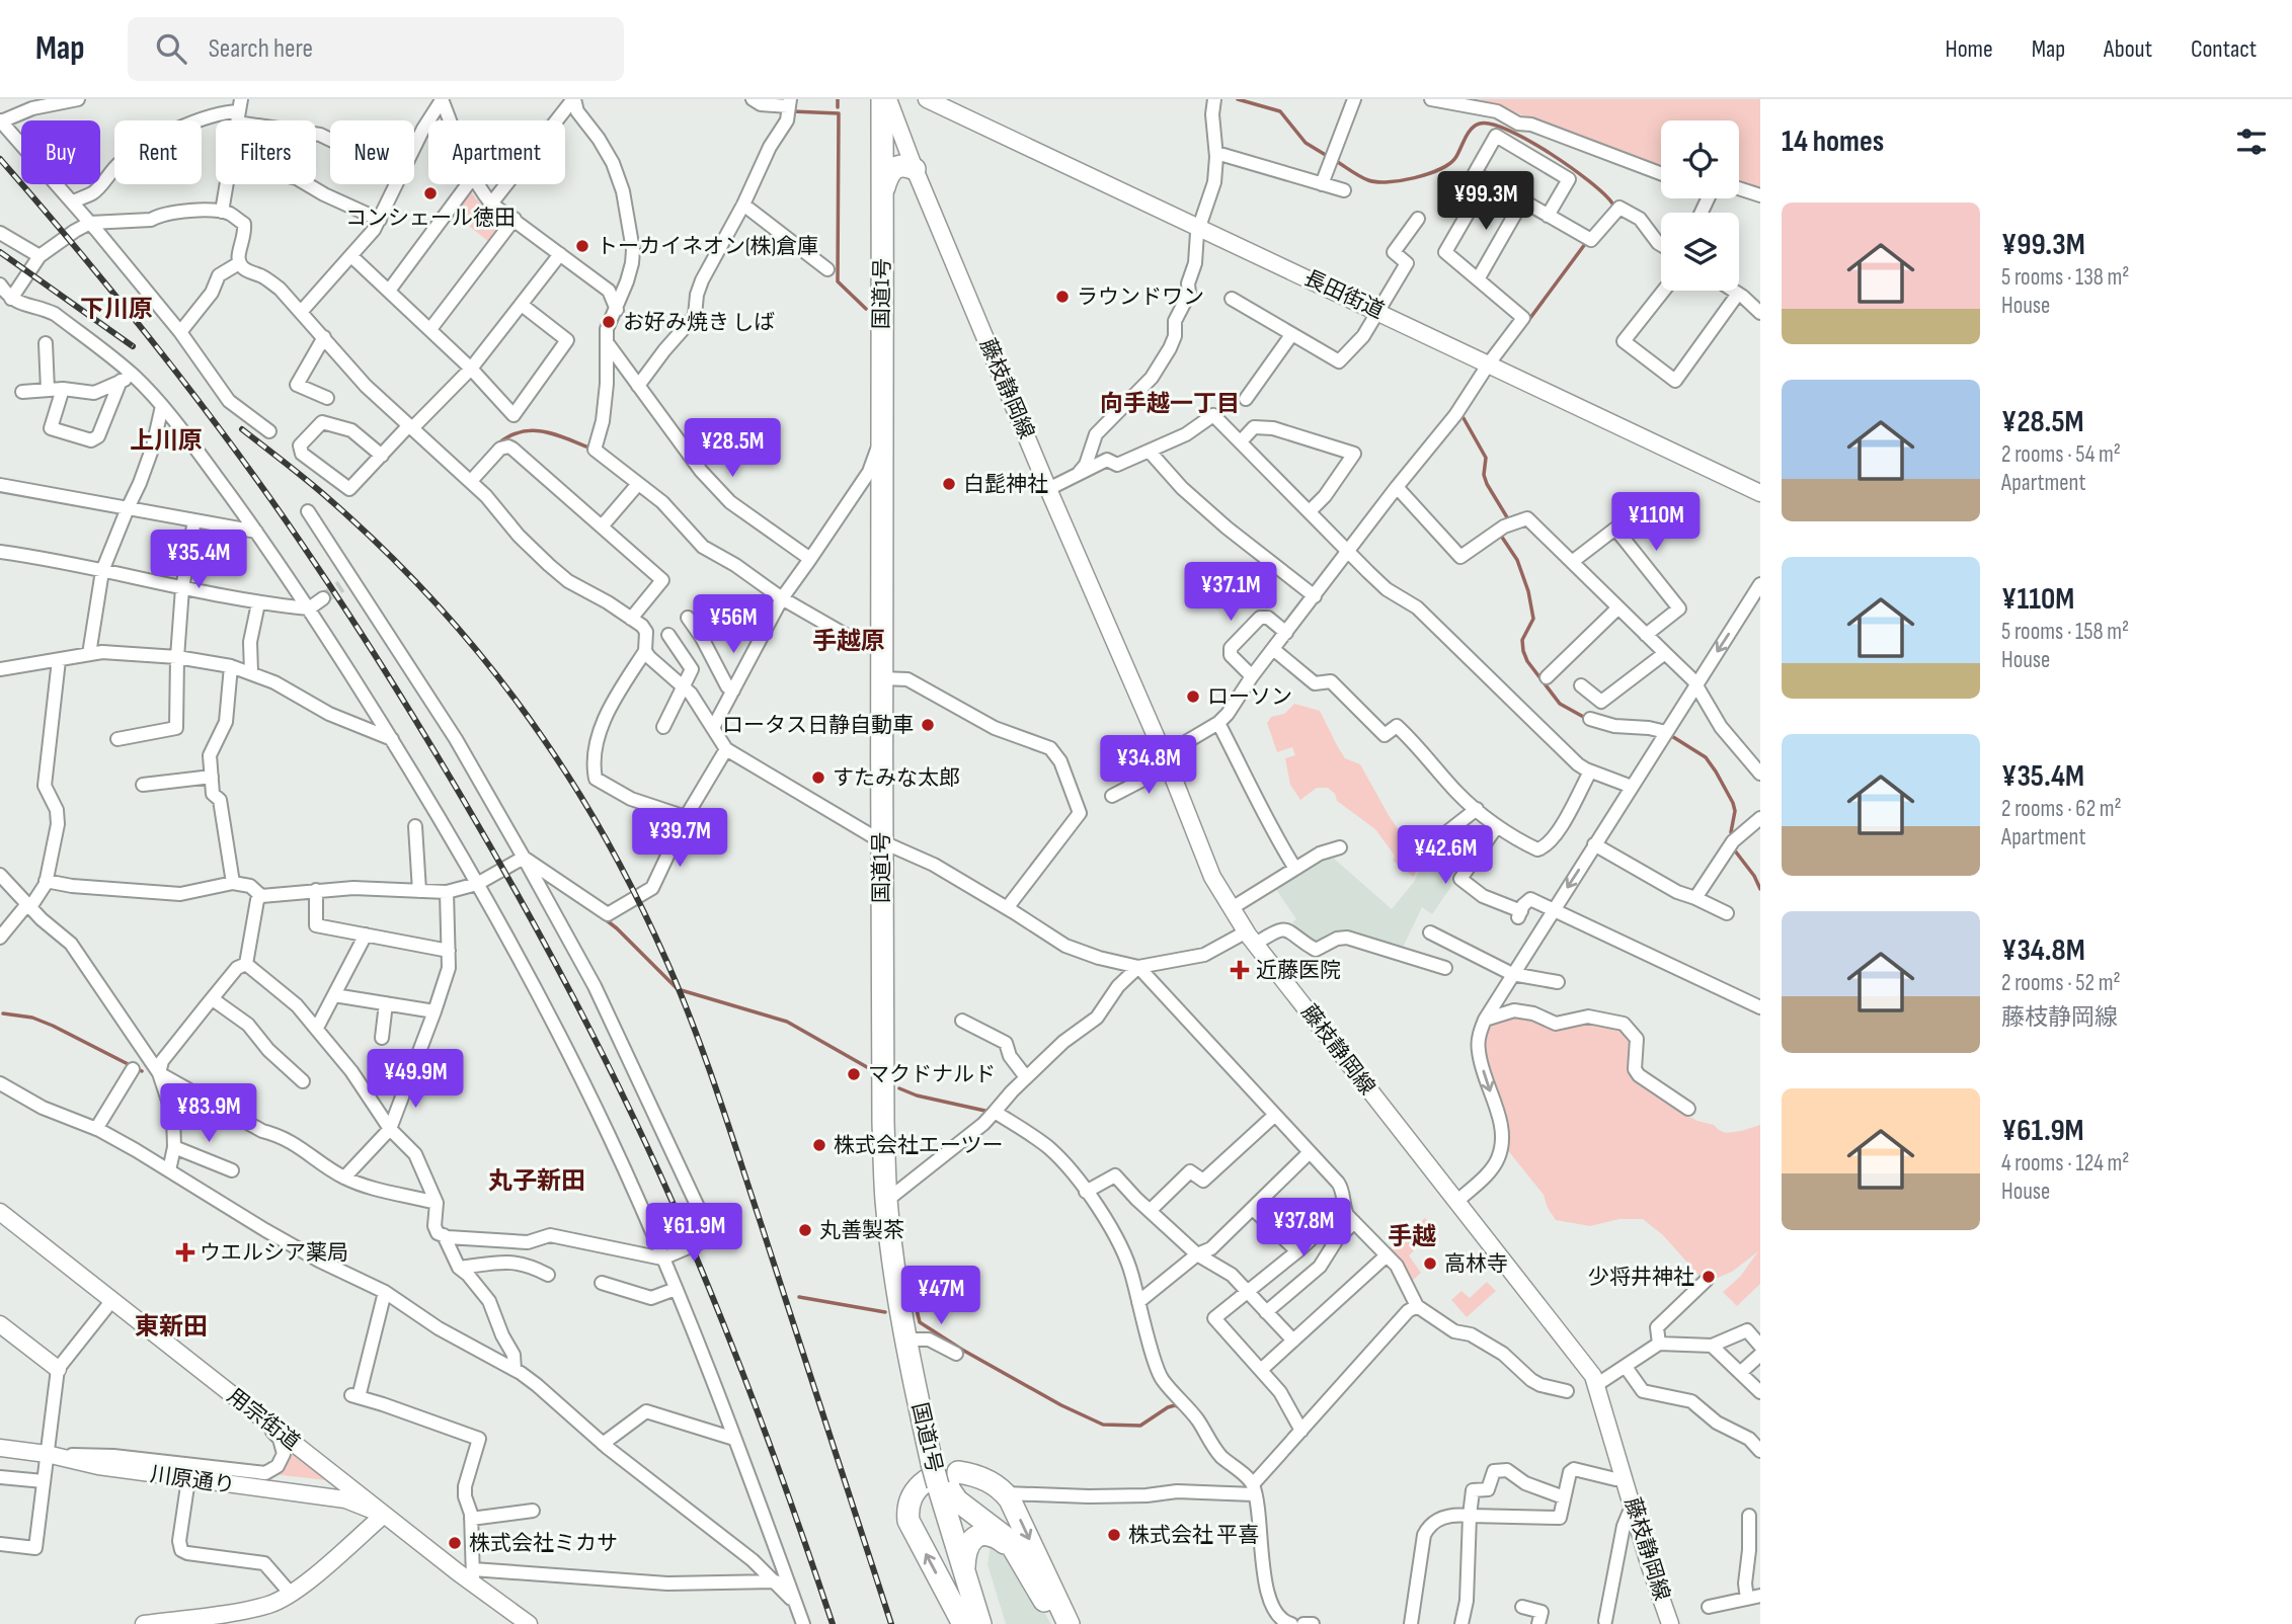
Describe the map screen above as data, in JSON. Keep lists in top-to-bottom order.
{
  "streets": {
    "highway": ["国道1号"],
    "main road": [
      "長田街道",
      "藤枝静岡線",
      "用宗街道",
      "川原通り"
    ]
  },
  "crossings": [
    ["用宗街道", "川原通り"]
  ],
  "districts": [
    "下川原",
    "向手越一丁目",
    "上川原",
    "手越原",
    "丸子新田",
    "手越",
    "東新田"
  ],
  "places": {
    "other": [
      "コンシェール徳田",
      "トーカイネオン(株)倉庫",
      "ラウンドワン",
      "お好み焼き しば",
      "白髭神社",
      "ローソン",
      "ロータス日静自動車",
      "すたみな太郎",
      "マクドナルド",
      "株式会社エーツー",
      "丸善製茶",
      "高林寺",
      "少将井神社",
      "株式会社 平喜",
      "株式会社ミカサ"
    ],
    "health": ["近藤医院", "ウエルシア薬局"]
  },
  "page": {
    "header": "Map",
    "search": "Search here",
    "nav": [
      "Home",
      "Map",
      "About",
      "Contact"
    ],
    "heading": "14 homes",
    "chip": [
      "Buy",
      "Rent",
      "Filters",
      "New",
      "Apartment"
    ],
    "price": [
      "¥99.3M",
      "¥28.5M",
      "¥110M",
      "¥35.4M",
      "¥37.1M",
      "¥56M",
      "¥34.8M",
      "¥39.7M",
      "¥42.6M",
      "¥49.9M",
      "¥83.9M",
      "¥37.8M",
      "¥61.9M",
      "¥47M"
    ],
    "list": [
      {
        "name": "¥99.3M",
        "note": "5 rooms · 138 m² · House"
      },
      {
        "name": "¥28.5M",
        "note": "2 rooms · 54 m² · Apartment"
      },
      {
        "name": "¥110M",
        "note": "5 rooms · 158 m² · House"
      },
      {
        "name": "¥35.4M",
        "note": "2 rooms · 62 m² · Apartment"
      },
      {
        "name": "¥34.8M",
        "note": "2 rooms · 52 m² · 藤枝静岡線"
      },
      {
        "name": "¥61.9M",
        "note": "4 rooms · 124 m² · House"
      }
    ]
  }
}
